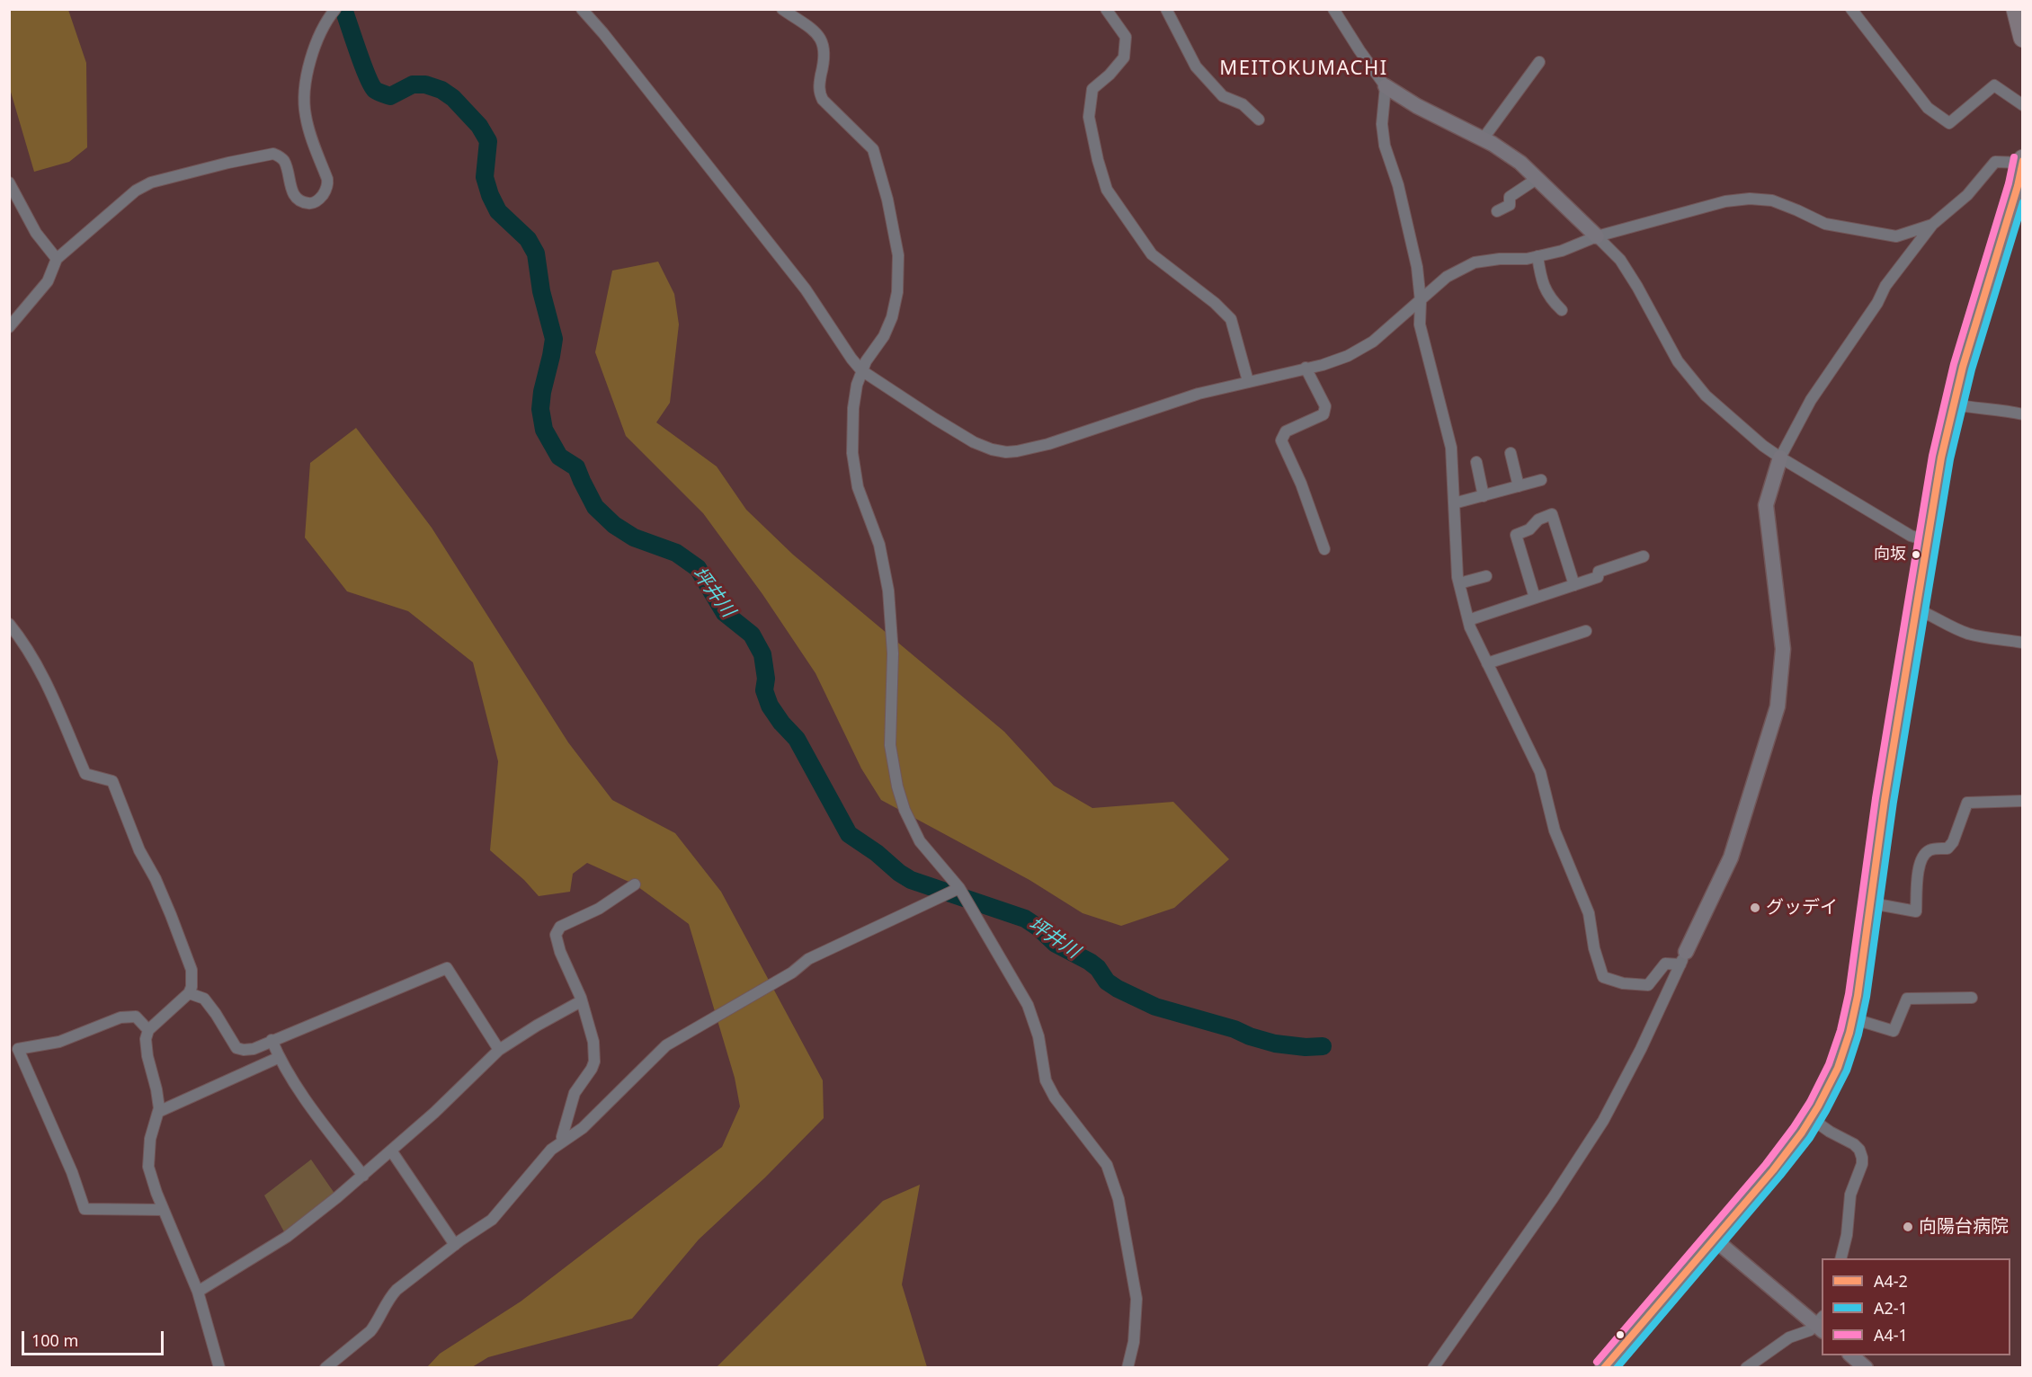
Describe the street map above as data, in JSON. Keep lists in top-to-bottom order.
{
  "districts": ["MEITOKUMACHI"],
  "water": ["坪井川"],
  "places": ["向坂", "グッデイ", "向陽台病院"],
  "lines": ["transit line A4-1", "transit line A4-2", "transit line A2-1"],
  "legend": ["A4-2", "A2-1", "A4-1"],
  "scale_bar": "100 m"
}
